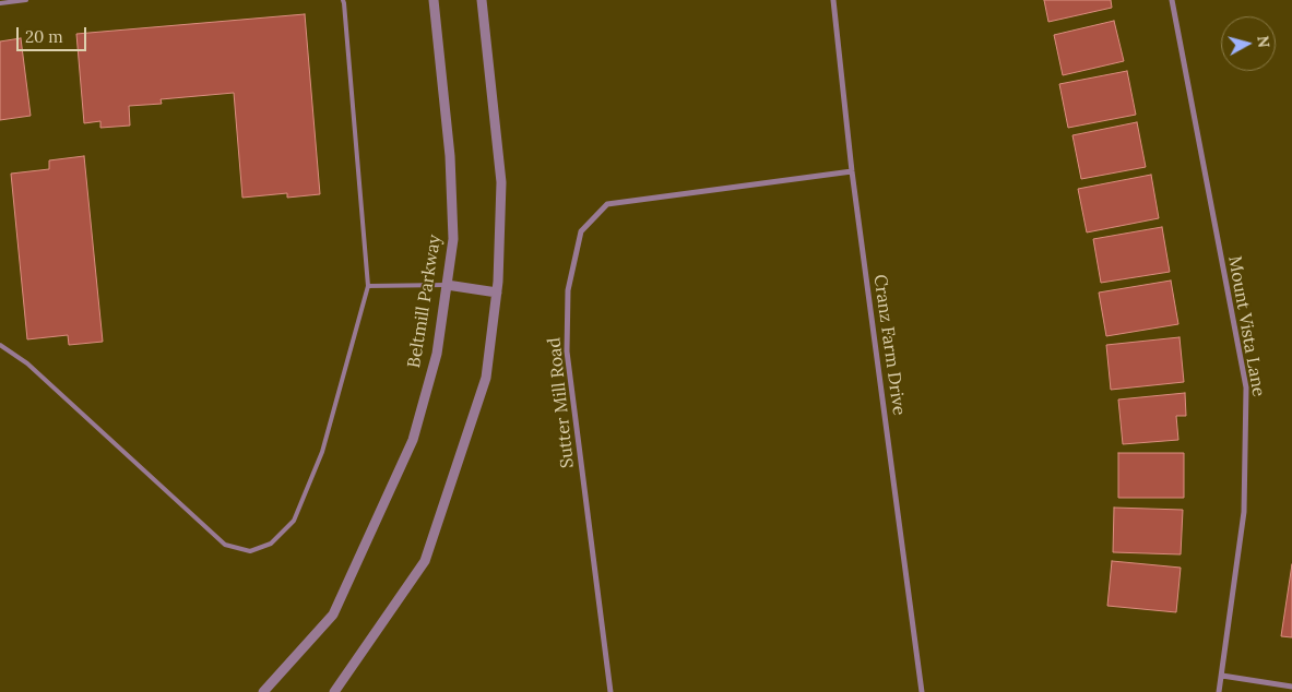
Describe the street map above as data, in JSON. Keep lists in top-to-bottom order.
{
  "streets": {
    "street": [
      "Beltmill Parkway",
      "Mount Vista Lane",
      "Cranz Farm Drive",
      "Sutter Mill Road"
    ]
  },
  "crossings": [
    ["Cranz Farm Drive", "Sutter Mill Road"]
  ],
  "scale_bar": "20 m",
  "north": "right"
}
